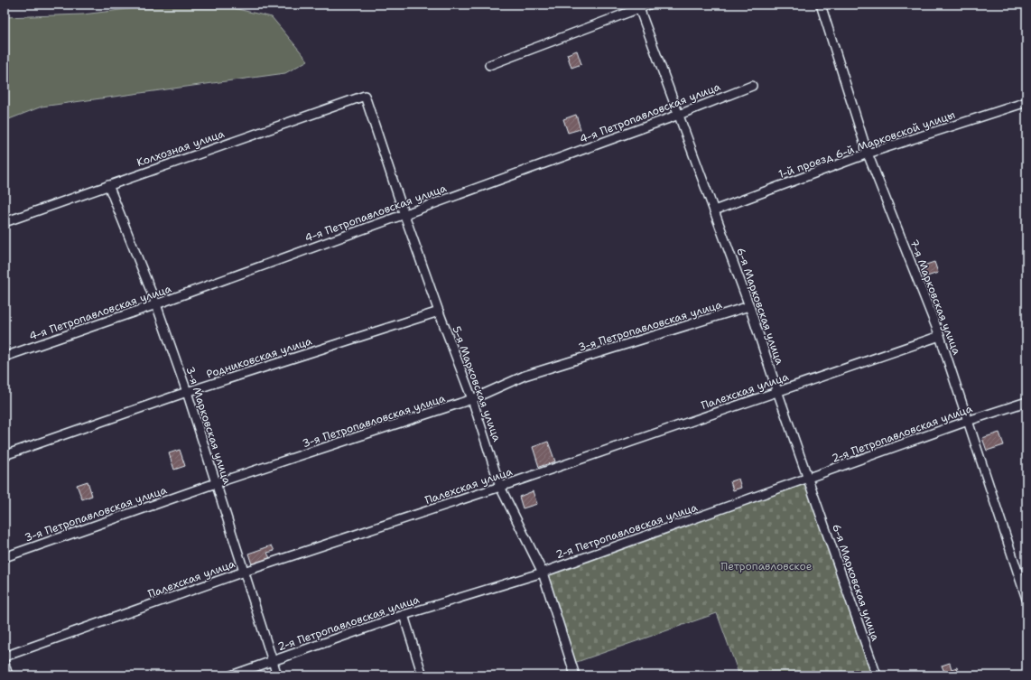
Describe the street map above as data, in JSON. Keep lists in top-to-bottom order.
{
  "streets": {
    "street": [
      "4-я Петропавловская улица",
      "1-й проезд 6-й Марковской улицы",
      "Колхозная улица",
      "7-я Марковская улица",
      "6-я Марковская улица",
      "3-я Петропавловская улица",
      "Родниковская улица",
      "5-я Марковская улица",
      "Палехская улица",
      "3-я Марковская улица",
      "2-я Петропавловская улица"
    ]
  },
  "crossings": [
    ["4-я Петропавловская улица", "6-я Марковская улица"],
    ["4-я Петропавловская улица", "5-я Марковская улица"],
    ["4-я Петропавловская улица", "3-я Марковская улица"],
    ["1-й проезд 6-й Марковской улицы", "7-я Марковская улица"],
    ["1-й проезд 6-й Марковской улицы", "6-я Марковская улица"],
    ["Колхозная улица", "5-я Марковская улица"],
    ["Колхозная улица", "3-я Марковская улица"],
    ["7-я Марковская улица", "Палехская улица"],
    ["7-я Марковская улица", "2-я Петропавловская улица"],
    ["6-я Марковская улица", "3-я Петропавловская улица"],
    ["6-я Марковская улица", "Палехская улица"],
    ["6-я Марковская улица", "2-я Петропавловская улица"],
    ["3-я Петропавловская улица", "5-я Марковская улица"],
    ["3-я Петропавловская улица", "3-я Марковская улица"],
    ["Родниковская улица", "5-я Марковская улица"],
    ["Родниковская улица", "3-я Марковская улица"],
    ["5-я Марковская улица", "Палехская улица"],
    ["5-я Марковская улица", "2-я Петропавловская улица"],
    ["Палехская улица", "3-я Марковская улица"],
    ["3-я Марковская улица", "2-я Петропавловская улица"]
  ],
  "parks": ["Петропавловское"]
}
